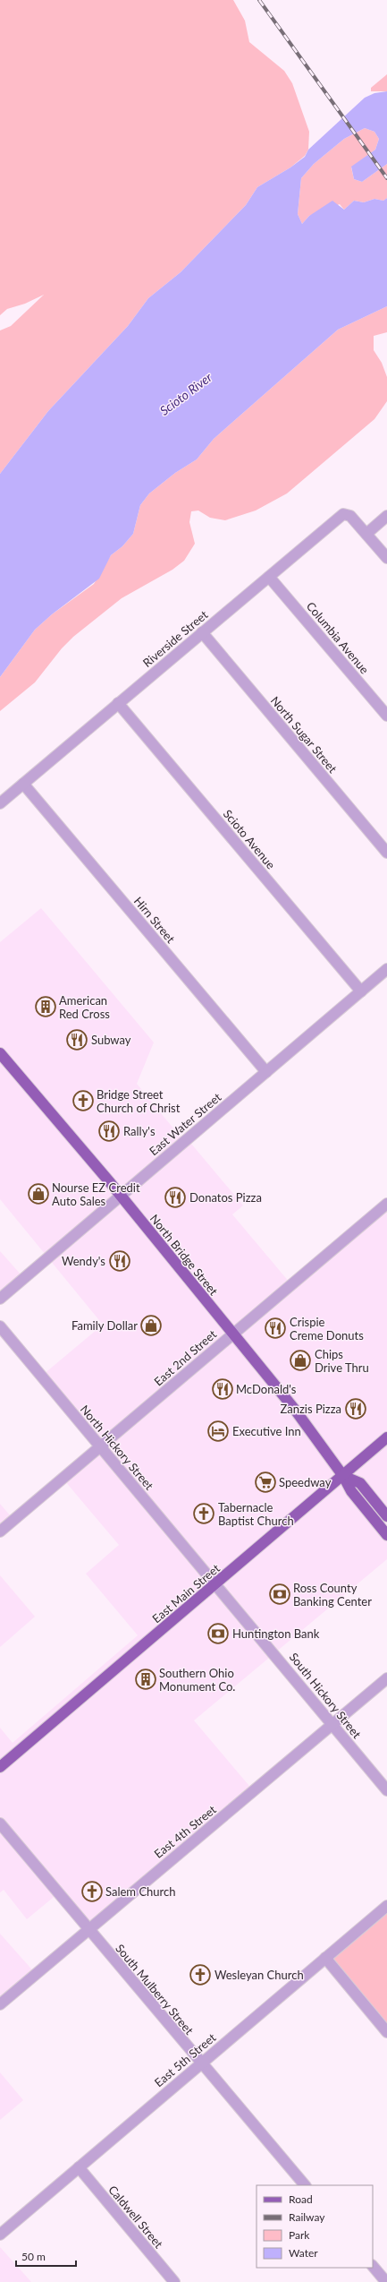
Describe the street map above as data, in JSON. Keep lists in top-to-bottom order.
{
  "streets": {
    "main road": ["North Bridge Street", "East Main Street"],
    "street": [
      "Columbia Avenue",
      "Riverside Street",
      "North Sugar Street",
      "Scioto Avenue",
      "Hirn Street",
      "East Water Street",
      "East 2nd Street",
      "North Hickory Street",
      "South Hickory Street",
      "East 4th Street",
      "South Mulberry Street",
      "East 5th Street",
      "Caldwell Street"
    ]
  },
  "crossings": [
    ["Columbia Avenue", "Riverside Street"],
    ["Riverside Street", "North Sugar Street"],
    ["Riverside Street", "Scioto Avenue"],
    ["Riverside Street", "Hirn Street"],
    ["Scioto Avenue", "East Water Street"],
    ["Hirn Street", "East Water Street"],
    ["East Water Street", "North Bridge Street"],
    ["North Bridge Street", "East 2nd Street"],
    ["North Bridge Street", "East Main Street"],
    ["East 2nd Street", "North Hickory Street"],
    ["North Hickory Street", "East Main Street"],
    ["North Hickory Street", "South Hickory Street"],
    ["East Main Street", "South Hickory Street"],
    ["South Hickory Street", "East 4th Street"],
    ["East 4th Street", "South Mulberry Street"],
    ["South Mulberry Street", "East 5th Street"],
    ["East 5th Street", "Caldwell Street"]
  ],
  "water": ["Scioto River"],
  "places": {
    "building": ["American Red Cross", "Southern Ohio Monument Co."],
    "restaurant": [
      "Subway",
      "Rally's",
      "Donatos Pizza",
      "Wendy's",
      "Crispie Creme Donuts",
      "McDonald's",
      "Zanzis Pizza"
    ],
    "church": [
      "Bridge Street Church of Christ",
      "Tabernacle Baptist Church",
      "Salem Church",
      "Wesleyan Church"
    ],
    "shop": ["Nourse EZ Credit Auto Sales", "Family Dollar", "Chips Drive Thru"],
    "hotel": ["Executive Inn"],
    "supermarket": ["Speedway"],
    "bank": ["Ross County Banking Center", "Huntington Bank"]
  },
  "legend": [
    "Road",
    "Railway",
    "Park",
    "Water"
  ],
  "scale_bar": "50 m"
}
